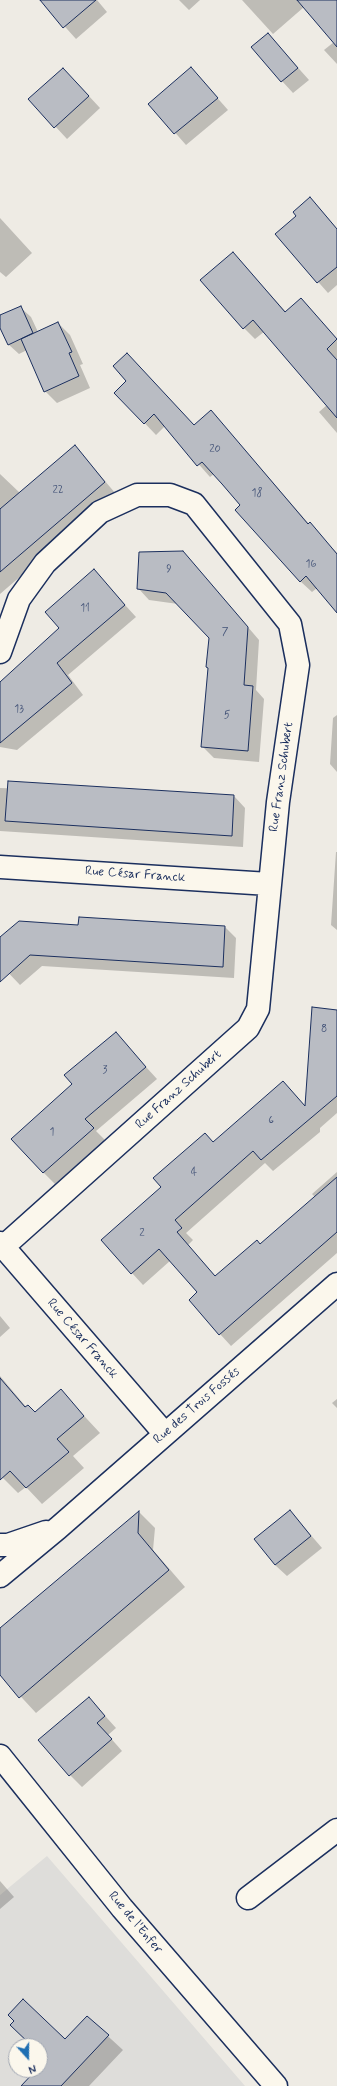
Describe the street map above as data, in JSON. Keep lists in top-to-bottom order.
{
  "streets": {
    "street": [
      "Rue Franz Schubert",
      "Rue César Franck",
      "Rue des Trois Fossés",
      "Rue de l'Enfer"
    ]
  },
  "crossings": [
    ["Rue Franz Schubert", "Rue César Franck"],
    ["Rue César Franck", "Rue des Trois Fossés"]
  ],
  "house_numbers": [
    "20",
    "22",
    "18",
    "16",
    "9",
    "11",
    "7",
    "13",
    "5",
    "8",
    "3",
    "6",
    "1",
    "4",
    "2"
  ],
  "north": "bottom"
}
